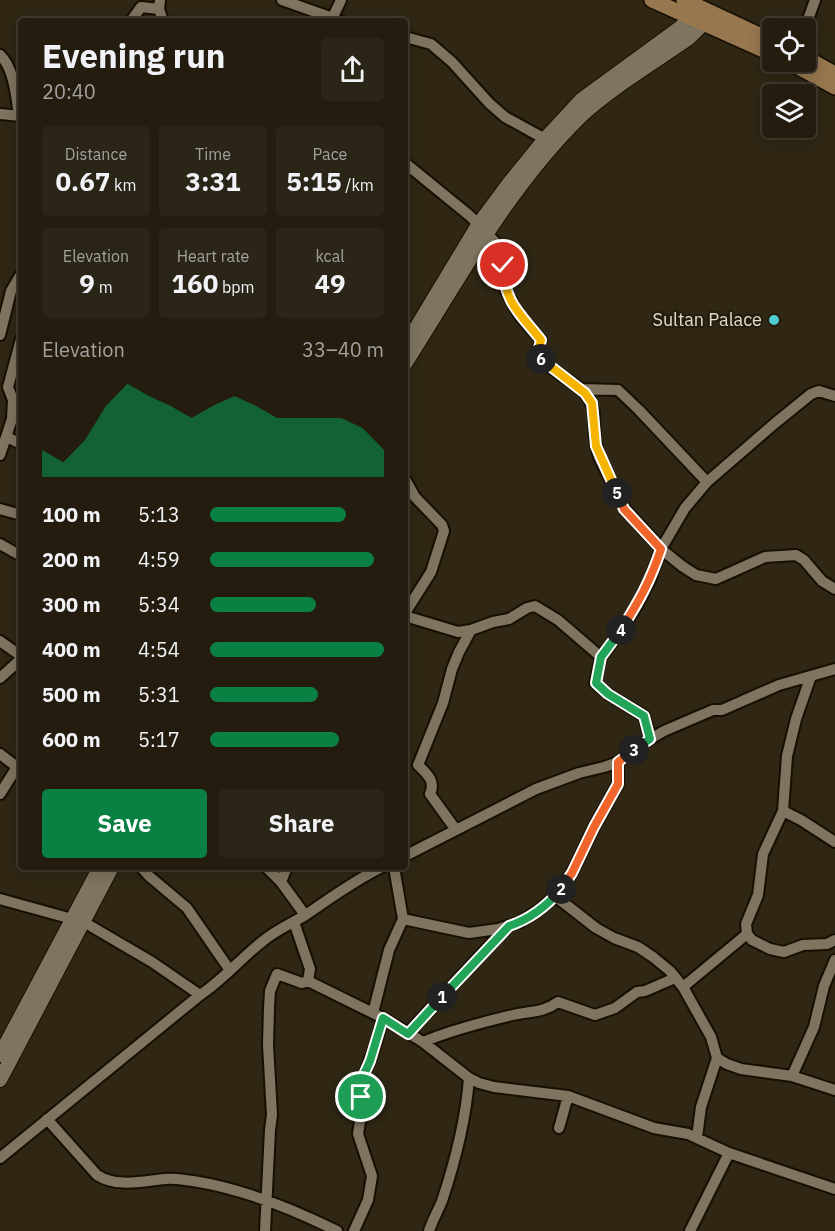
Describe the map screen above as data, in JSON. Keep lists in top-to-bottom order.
{
  "places": ["Sultan Palace"],
  "page": {
    "heading": ["Evening run", "20:40"],
    "stats": [
      ["Distance", "0.67 km"],
      ["Time", "3:31"],
      ["Pace", "5:15 /km"],
      ["Elevation", "9 m"],
      ["Heart rate", "160 bpm"],
      ["kcal", "49"]
    ],
    "chart": ["Elevation", "33–40 m"],
    "pins": [
      "6",
      "5",
      "4",
      "3",
      "2",
      "1"
    ],
    "list": [
      {
        "name": "100 m",
        "note": "5:13"
      },
      {
        "name": "200 m",
        "note": "4:59"
      },
      {
        "name": "300 m",
        "note": "5:34"
      },
      {
        "name": "400 m",
        "note": "4:54"
      },
      {
        "name": "500 m",
        "note": "5:31"
      },
      {
        "name": "600 m",
        "note": "5:17"
      }
    ],
    "buttons": ["Save", "Share"]
  }
}
